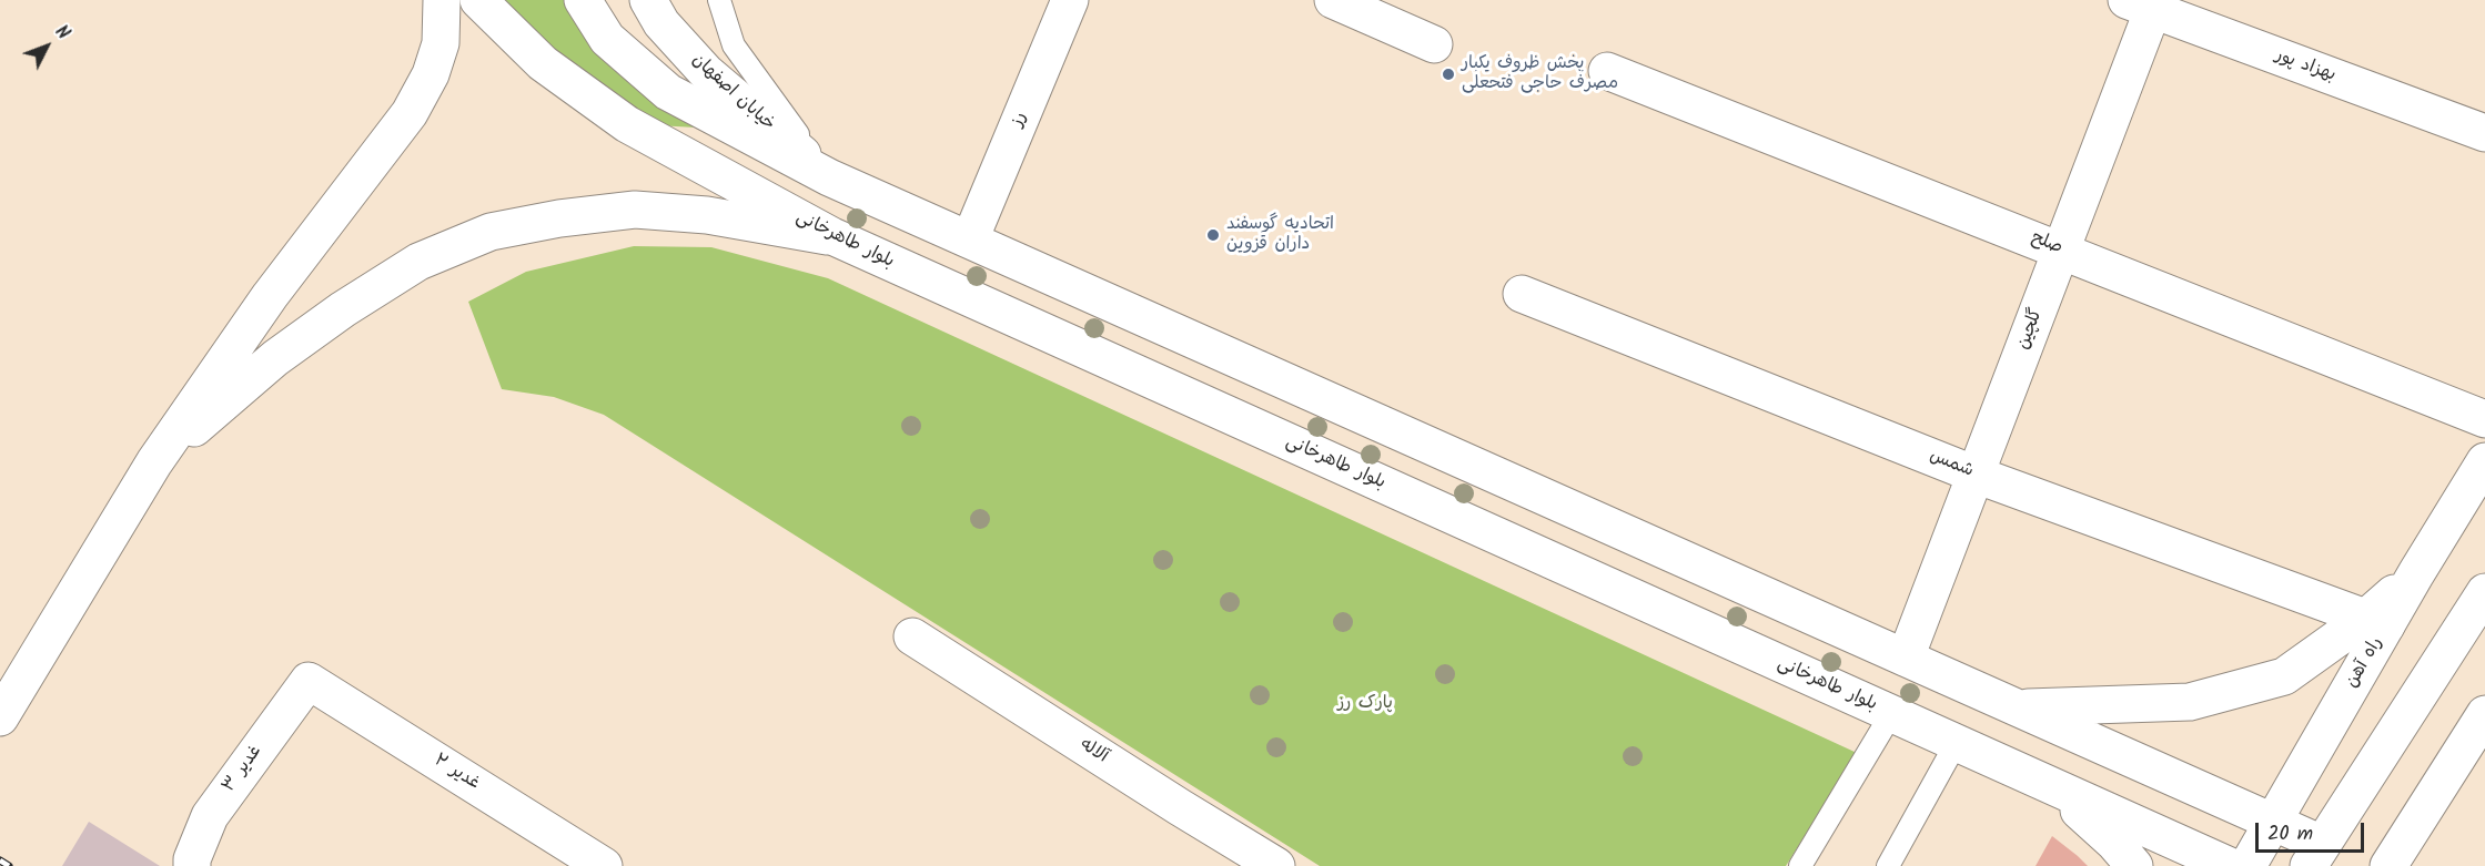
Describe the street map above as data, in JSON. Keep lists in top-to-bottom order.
{
  "streets": {
    "street": [
      "بهزاد پور",
      "خیابان اصفهان",
      "رز",
      "بلوار طاهرخانی",
      "صلح",
      "گلچین",
      "شمس",
      "راه آهن",
      "آلاله",
      "غدیر ۳",
      "غدیر ۲"
    ]
  },
  "crossings": [
    ["بهزاد پور", "گلچین"],
    ["صلح", "گلچین"],
    ["گلچین", "شمس"],
    ["شمس", "راه آهن"],
    ["غدیر ۳", "غدیر ۲"]
  ],
  "parks": ["پارک رز"],
  "places": ["پخش ظروف یکبار مصرف حاجی فتحعلی", "اتحادیه گوسفند داران قزوین"],
  "scale_bar": "20 m",
  "north": "top right"
}
